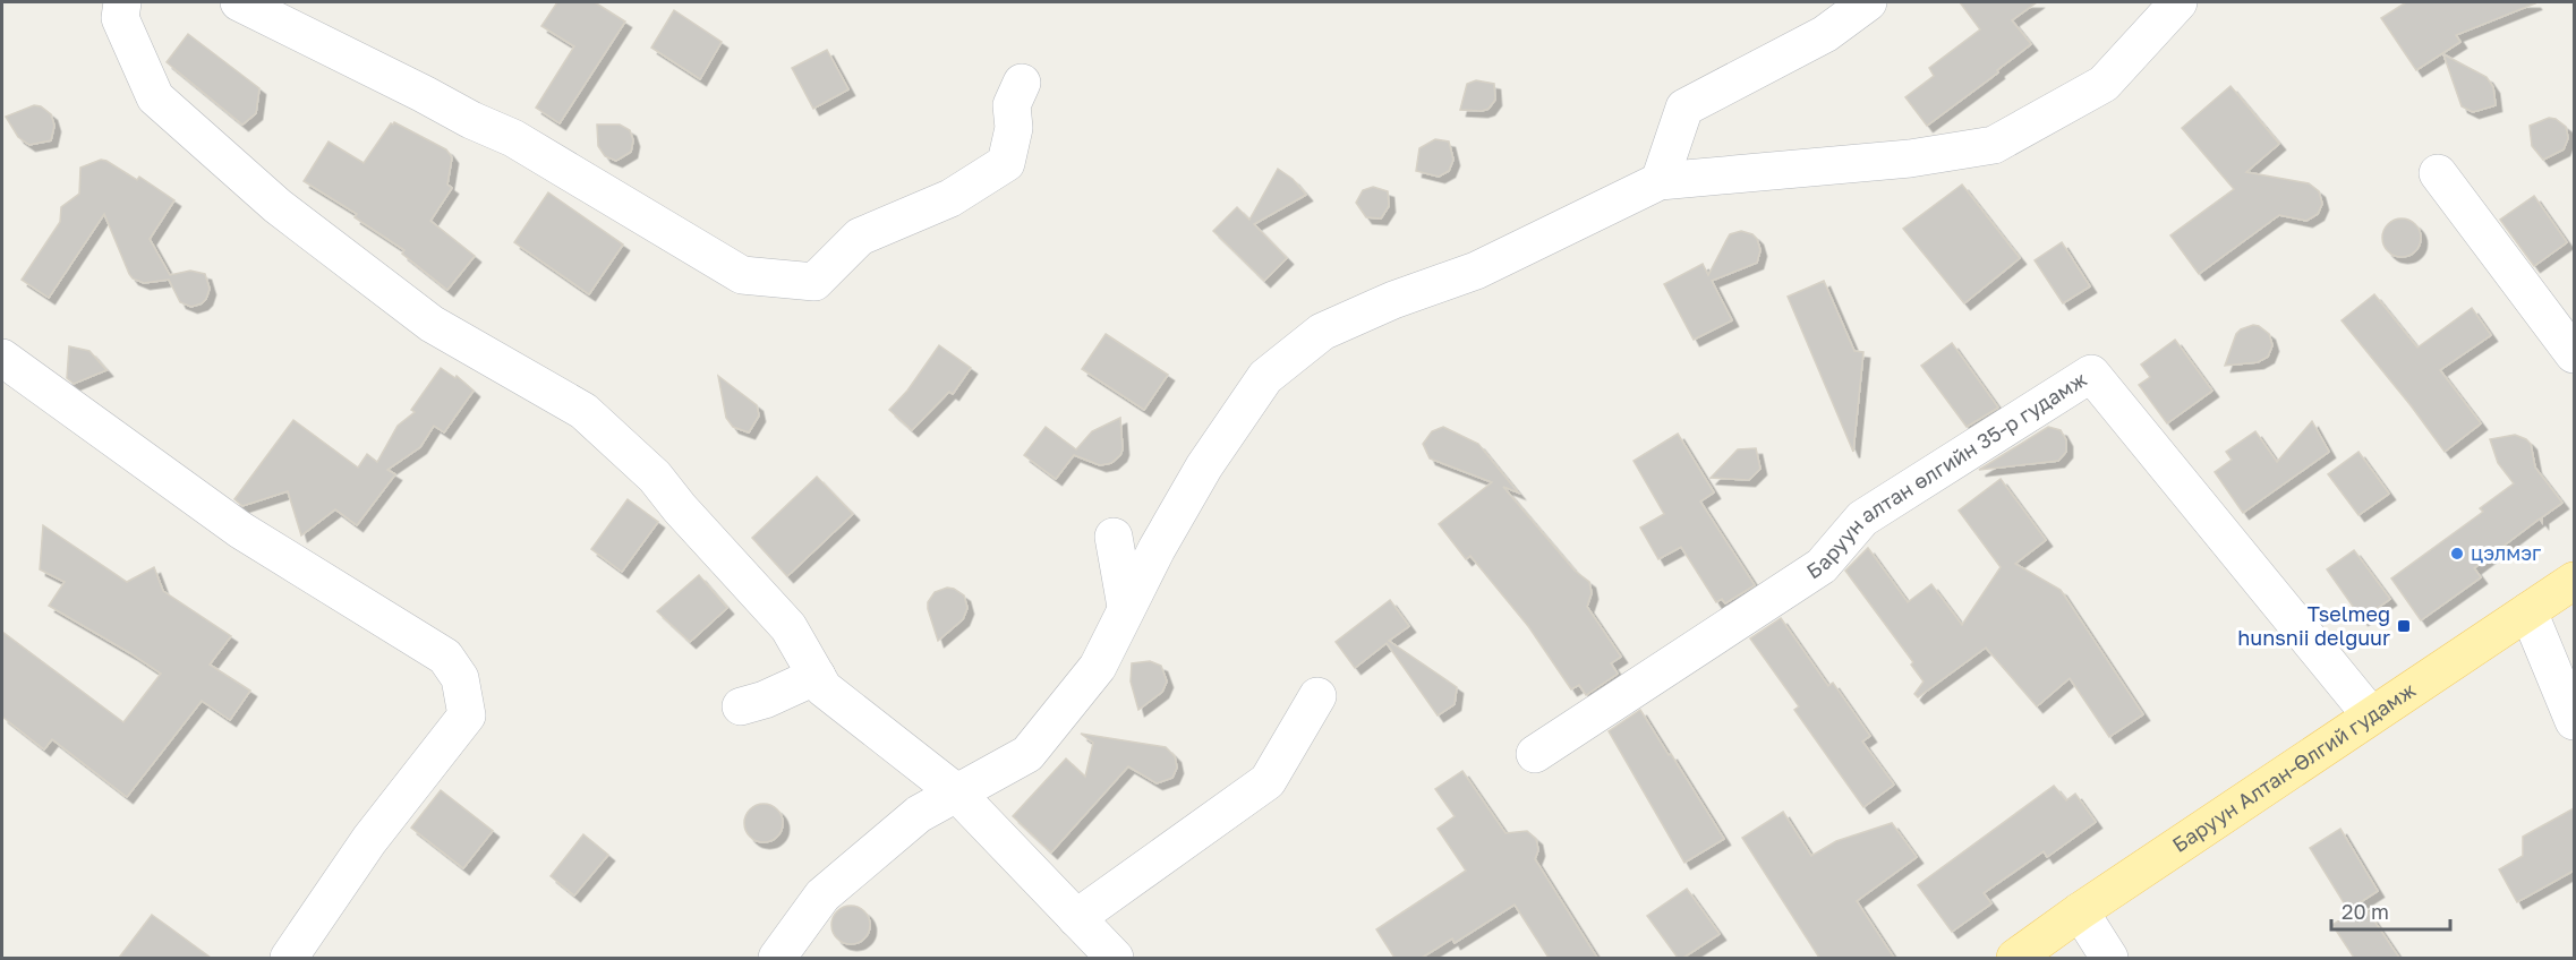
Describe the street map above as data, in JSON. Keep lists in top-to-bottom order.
{
  "streets": {
    "main road": ["Баруун Алтан-Өлгий гудамж"],
    "street": ["Баруун алтан өлгийн 35-р гудамж"]
  },
  "crossings": [
    ["Баруун алтан өлгийн 35-р гудамж", "Баруун Алтан-Өлгий гудамж"]
  ],
  "places": {
    "other": ["цэлмэг"],
    "transit": ["Tselmeg hunsnii delguur"]
  },
  "scale_bar": "20 m"
}
